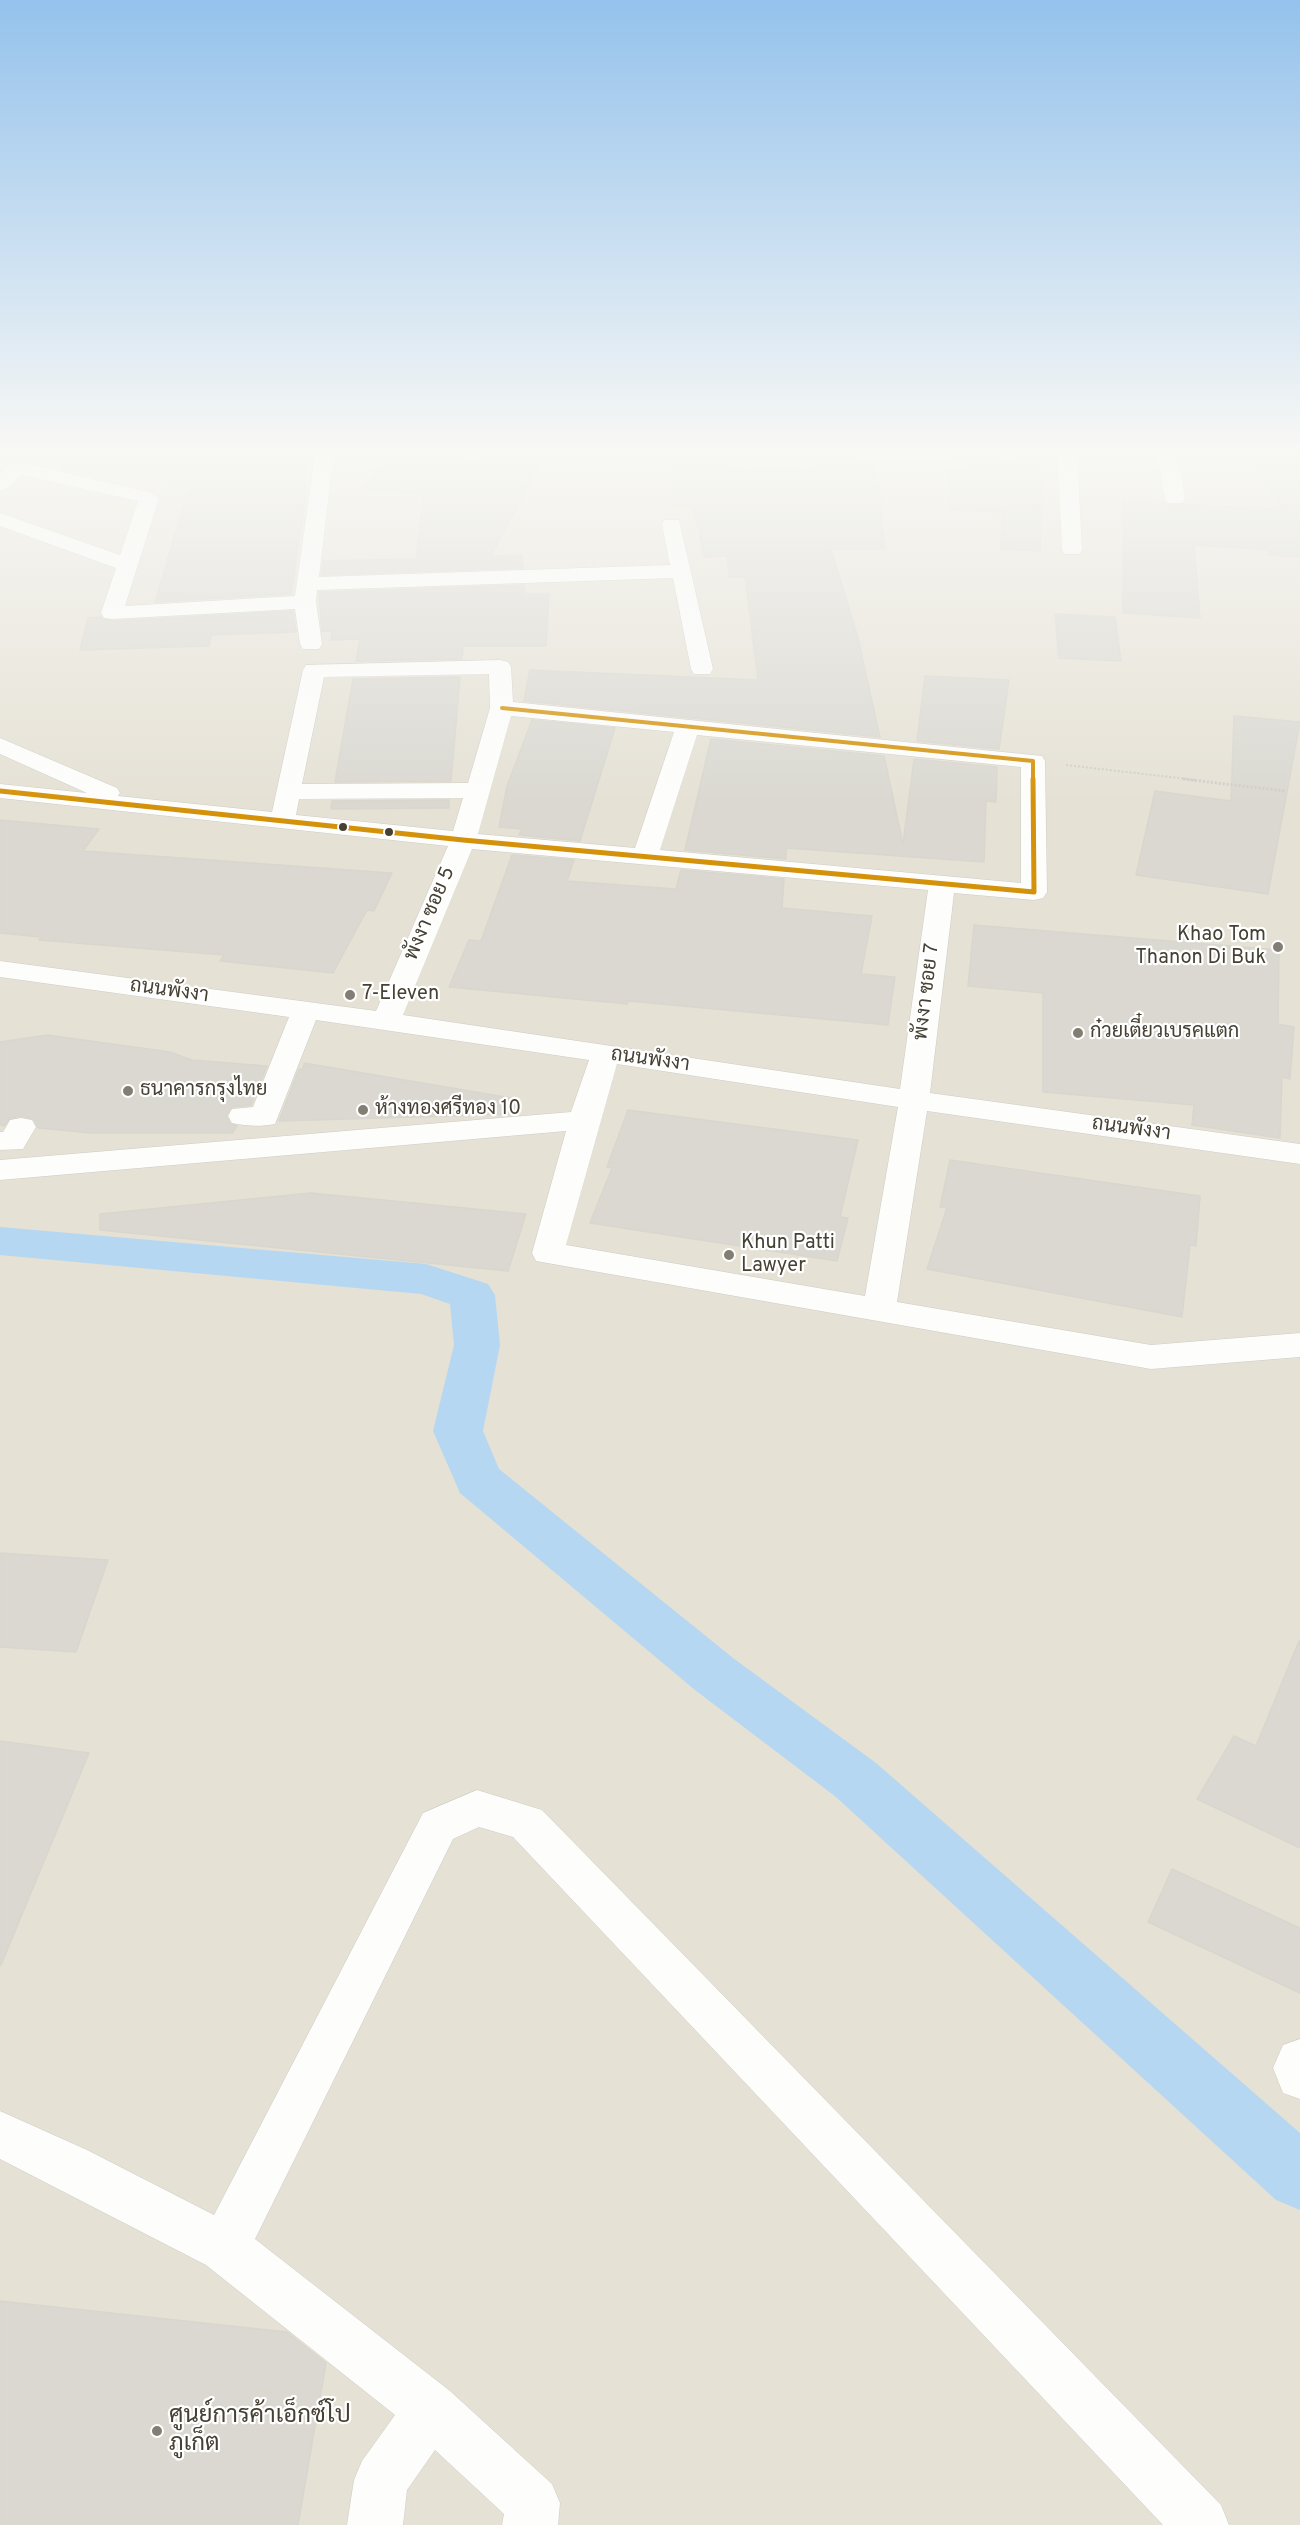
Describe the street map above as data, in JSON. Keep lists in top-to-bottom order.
{
  "streets": {
    "street": ["พังงา ซอย 5", "ถนนพังงา", "พังงา ซอย 7"]
  },
  "crossings": [
    ["พังงา ซอย 5", "ถนนพังงา"],
    ["ถนนพังงา", "พังงา ซอย 7"]
  ],
  "places": [
    "Khao Tom Thanon Di Buk",
    "7-Eleven",
    "ก๋วยเตี๋ยวเบรคแตก",
    "ธนาคารกรุงไทย",
    "ห้างทองศรีทอง 10",
    "Khun Patti Lawyer",
    "ศูนย์การค้าเอ็กซ์โป ภูเก็ต"
  ]
}
